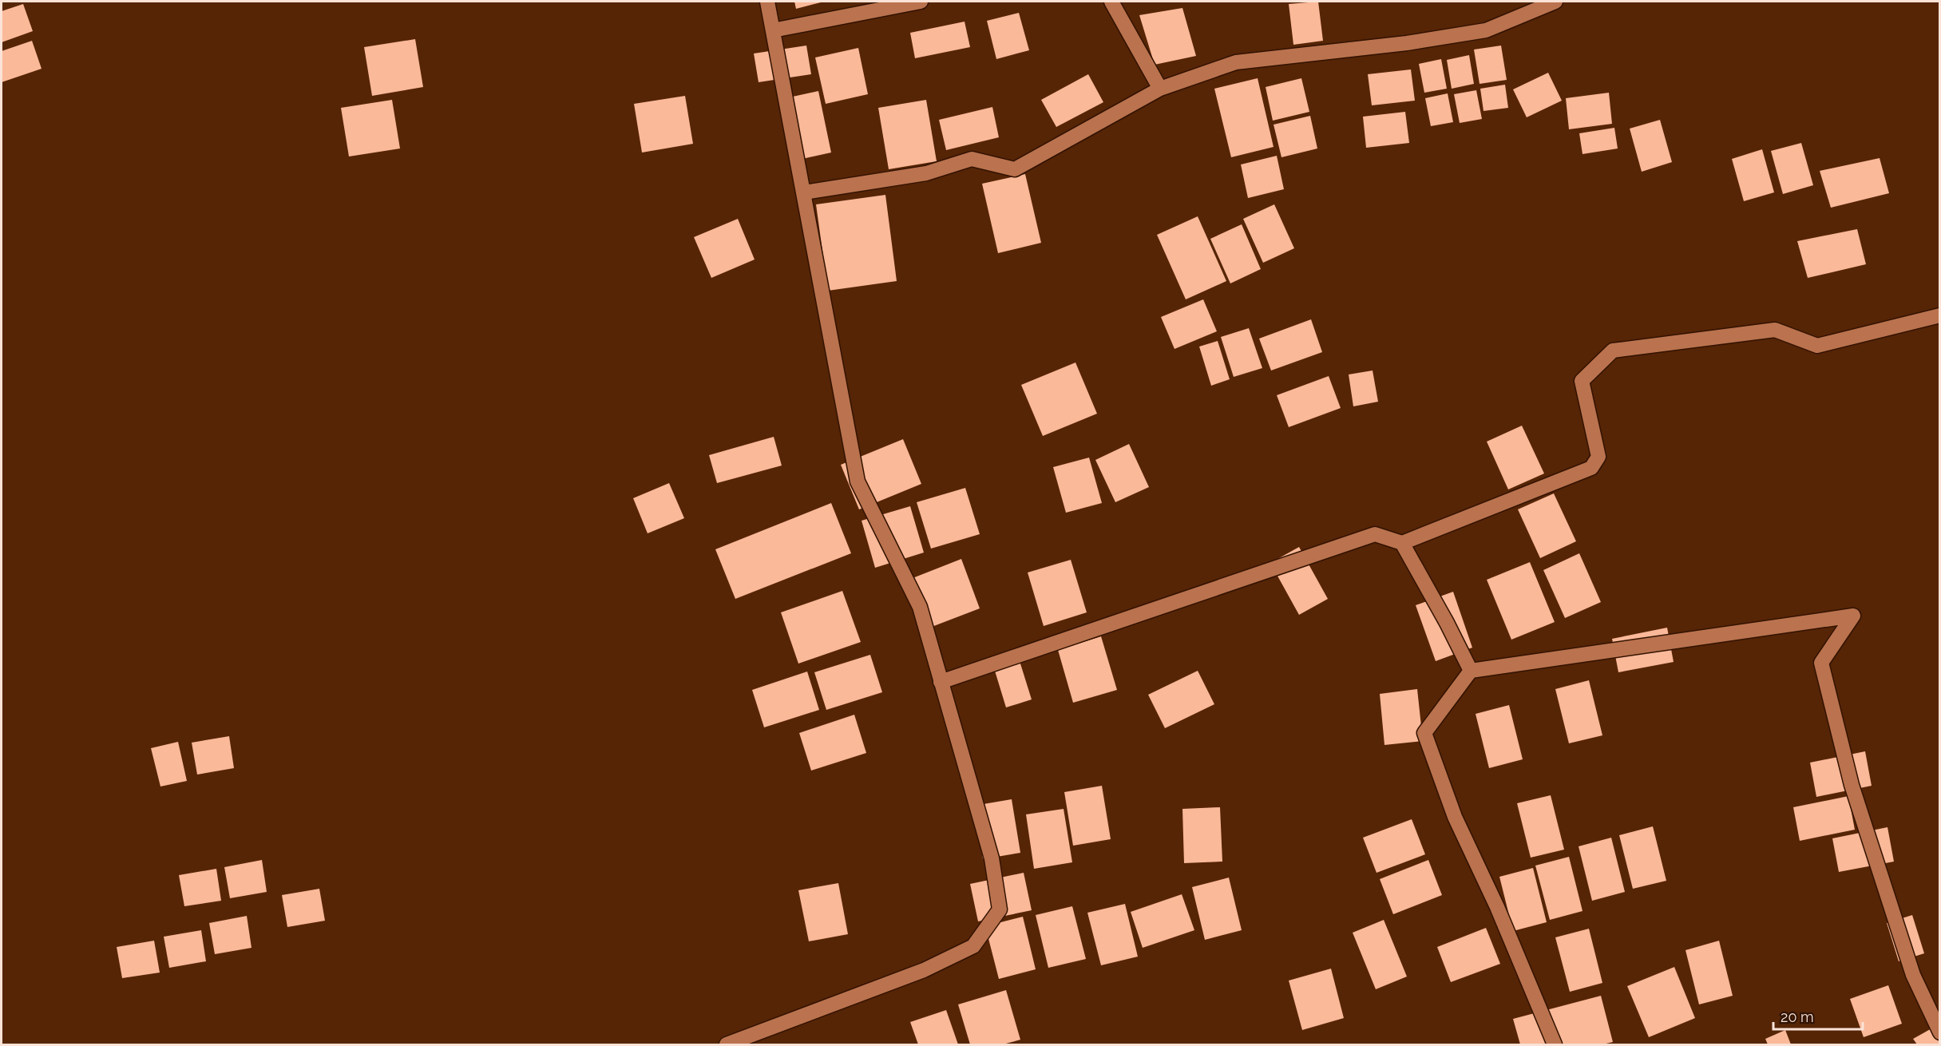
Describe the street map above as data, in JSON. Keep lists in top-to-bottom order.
{
  "scale_bar": "20 m"
}
